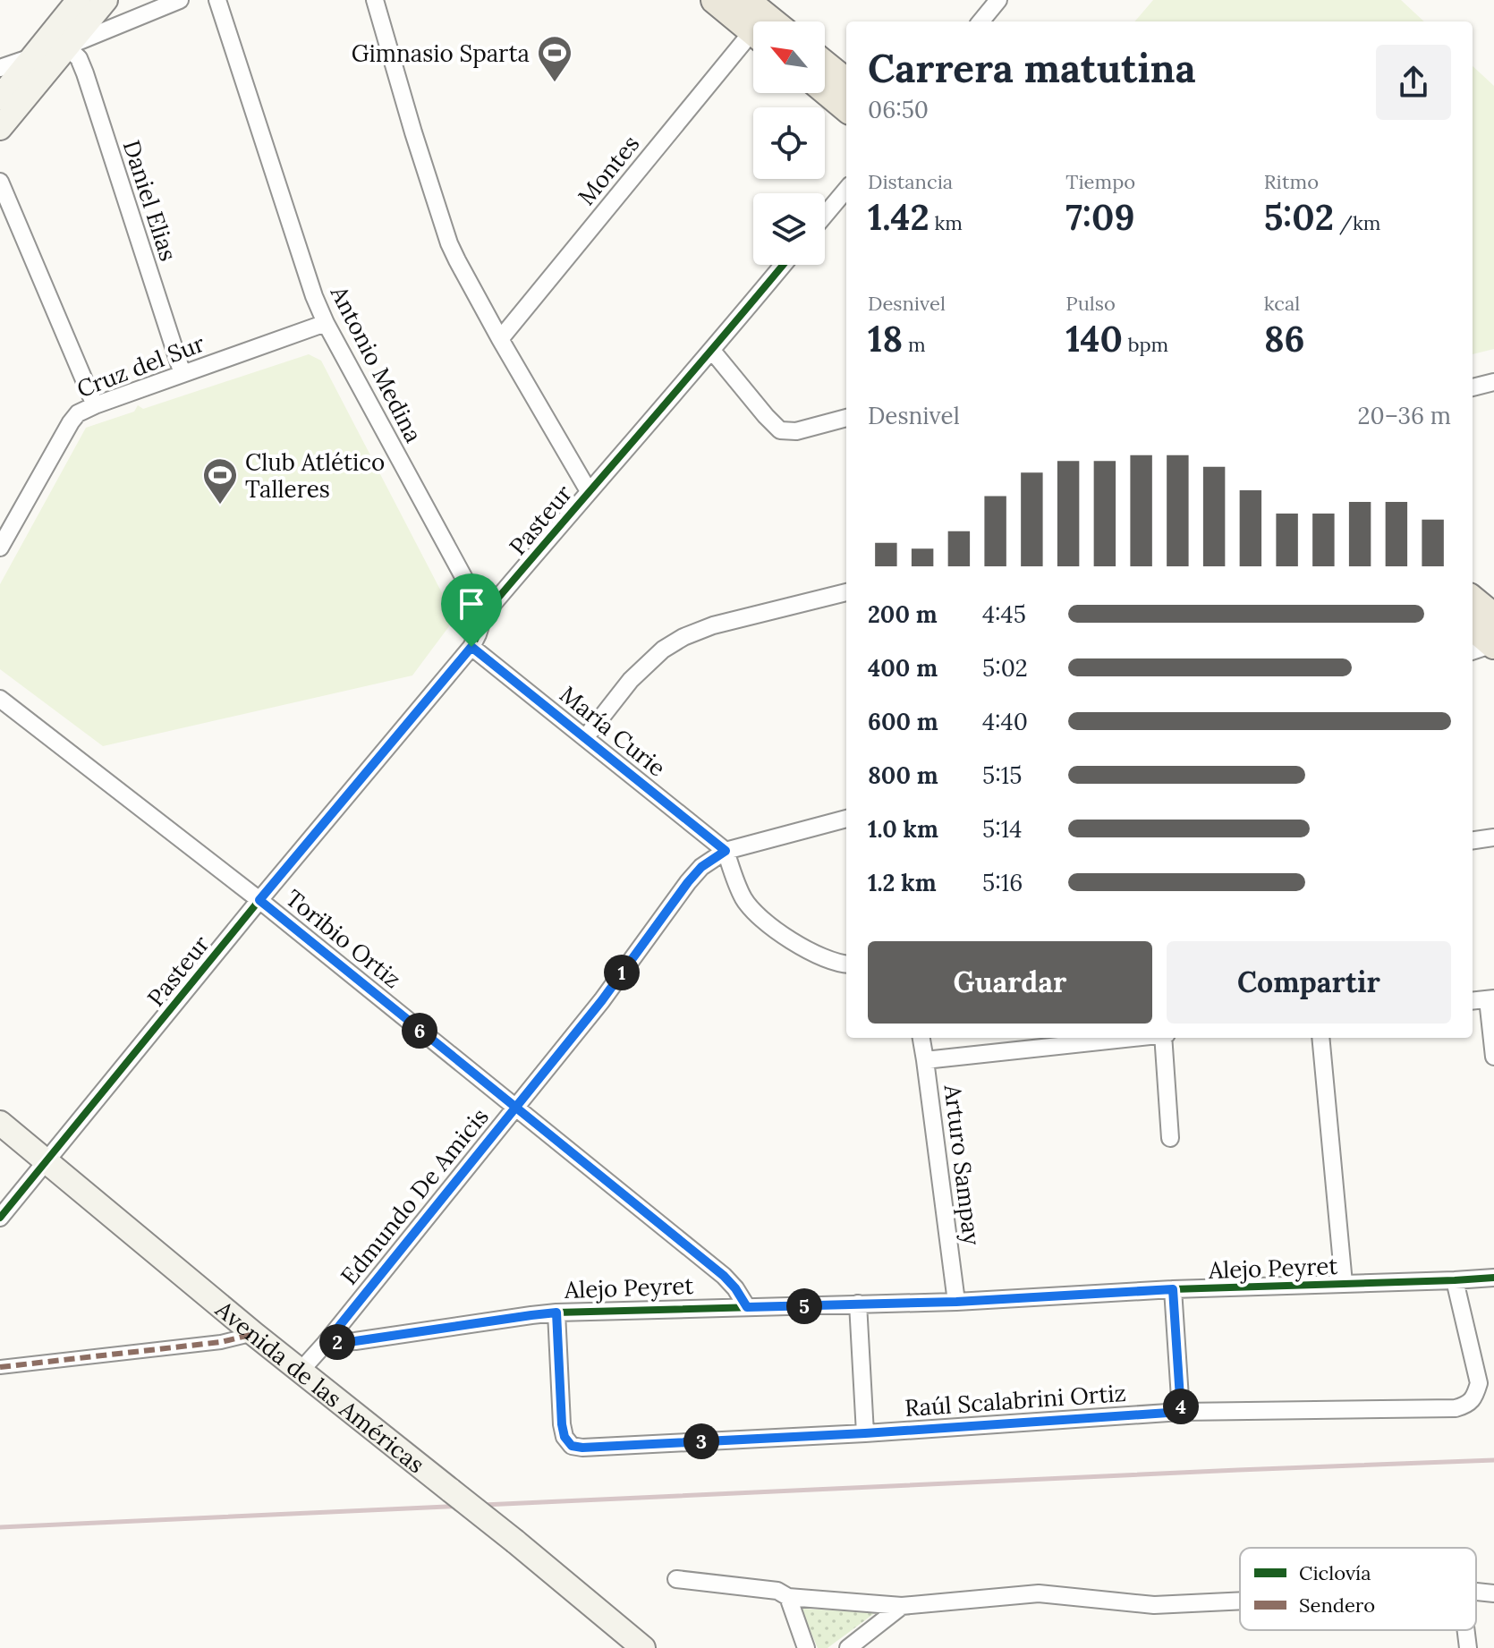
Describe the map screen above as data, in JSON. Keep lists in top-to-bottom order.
{
  "streets": {
    "main road": ["Avenida de las Américas"],
    "street": [
      "Montes",
      "Daniel Elias",
      "Antonio Medina",
      "Cruz del Sur",
      "Pasteur",
      "María Curie",
      "Toribio Ortiz",
      "Arturo Sampay",
      "Edmundo De Amicis",
      "Alejo Peyret",
      "Raúl Scalabrini Ortiz"
    ]
  },
  "crossings": [
    ["Daniel Elias", "Cruz del Sur"],
    ["Antonio Medina", "Cruz del Sur"],
    ["Antonio Medina", "Pasteur"],
    ["Pasteur", "María Curie"],
    ["Pasteur", "Toribio Ortiz"],
    ["Pasteur", "Avenida de las Américas"],
    ["María Curie", "Edmundo De Amicis"],
    ["Toribio Ortiz", "Edmundo De Amicis"],
    ["Toribio Ortiz", "Alejo Peyret"],
    ["Arturo Sampay", "Alejo Peyret"],
    ["Edmundo De Amicis", "Alejo Peyret"],
    ["Edmundo De Amicis", "Avenida de las Américas"],
    ["Alejo Peyret", "Raúl Scalabrini Ortiz"]
  ],
  "places": {
    "sports": ["Gimnasio Sparta", "Club Atlético Talleres"]
  },
  "legend": ["Ciclovía", "Sendero"],
  "north": "top left",
  "page": {
    "heading": ["Carrera matutina", "06:50"],
    "stats": [
      ["Distancia", "1.42 km"],
      ["Tiempo", "7:09"],
      ["Ritmo", "5:02 /km"],
      ["Desnivel", "18 m"],
      ["Pulso", "140 bpm"],
      ["kcal", "86"]
    ],
    "chart": ["Desnivel", "20–36 m"],
    "list": [
      {
        "name": "200 m",
        "note": "4:45"
      },
      {
        "name": "400 m",
        "note": "5:02"
      },
      {
        "name": "600 m",
        "note": "4:40"
      },
      {
        "name": "800 m",
        "note": "5:15"
      },
      {
        "name": "1.0 km",
        "note": "5:14"
      },
      {
        "name": "1.2 km",
        "note": "5:16"
      }
    ],
    "buttons": ["Guardar", "Compartir"],
    "pins": [
      "1",
      "6",
      "5",
      "2",
      "4",
      "3"
    ]
  }
}
